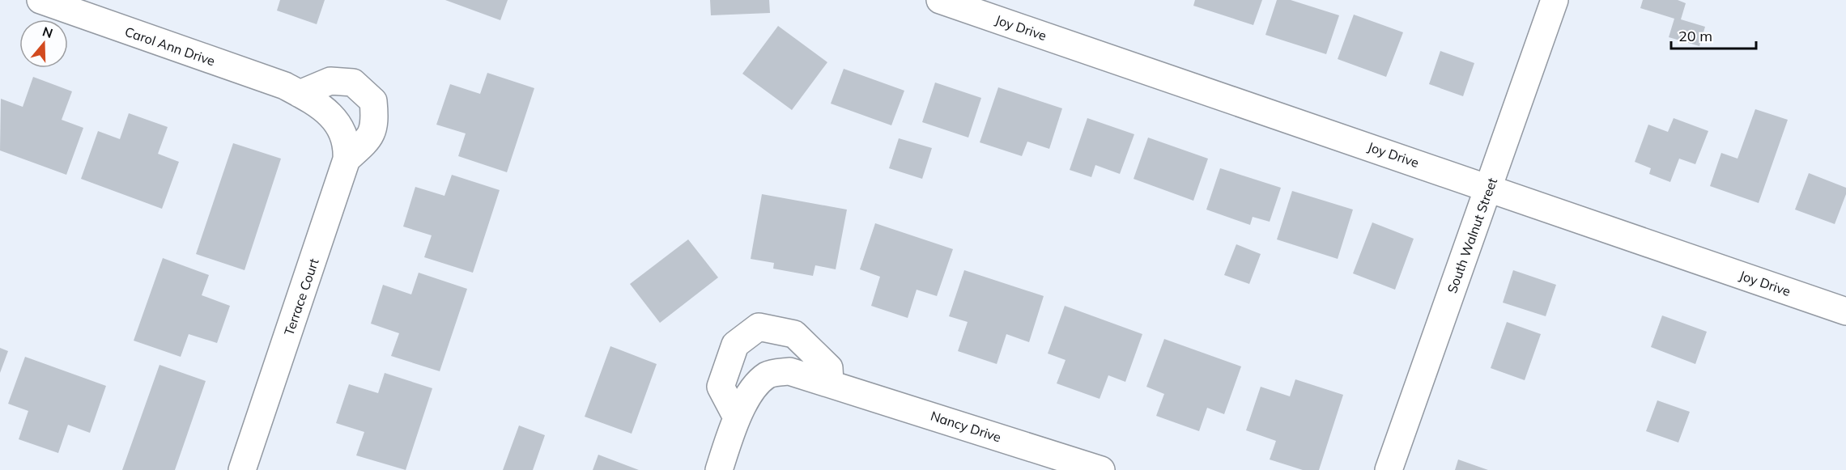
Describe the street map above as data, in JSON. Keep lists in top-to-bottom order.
{
  "streets": {
    "street": [
      "Joy Drive",
      "Carol Ann Drive",
      "South Walnut Street",
      "Terrace Court",
      "Nancy Drive"
    ]
  },
  "crossings": [
    ["Joy Drive", "South Walnut Street"],
    ["Carol Ann Drive", "Terrace Court"]
  ],
  "scale_bar": "20 m",
  "north": "top"
}
